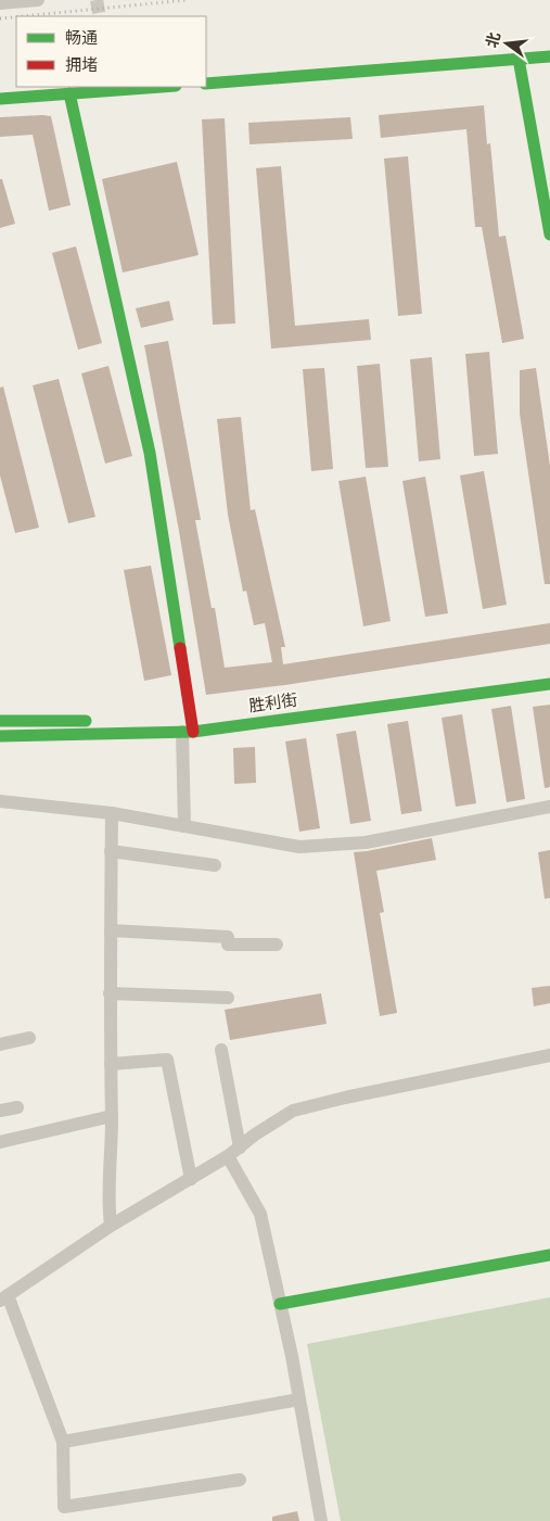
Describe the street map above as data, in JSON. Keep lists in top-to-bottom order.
{
  "streets": {
    "street": ["胜利街"]
  },
  "legend": ["畅通", "拥堵"],
  "north": "left"
}
